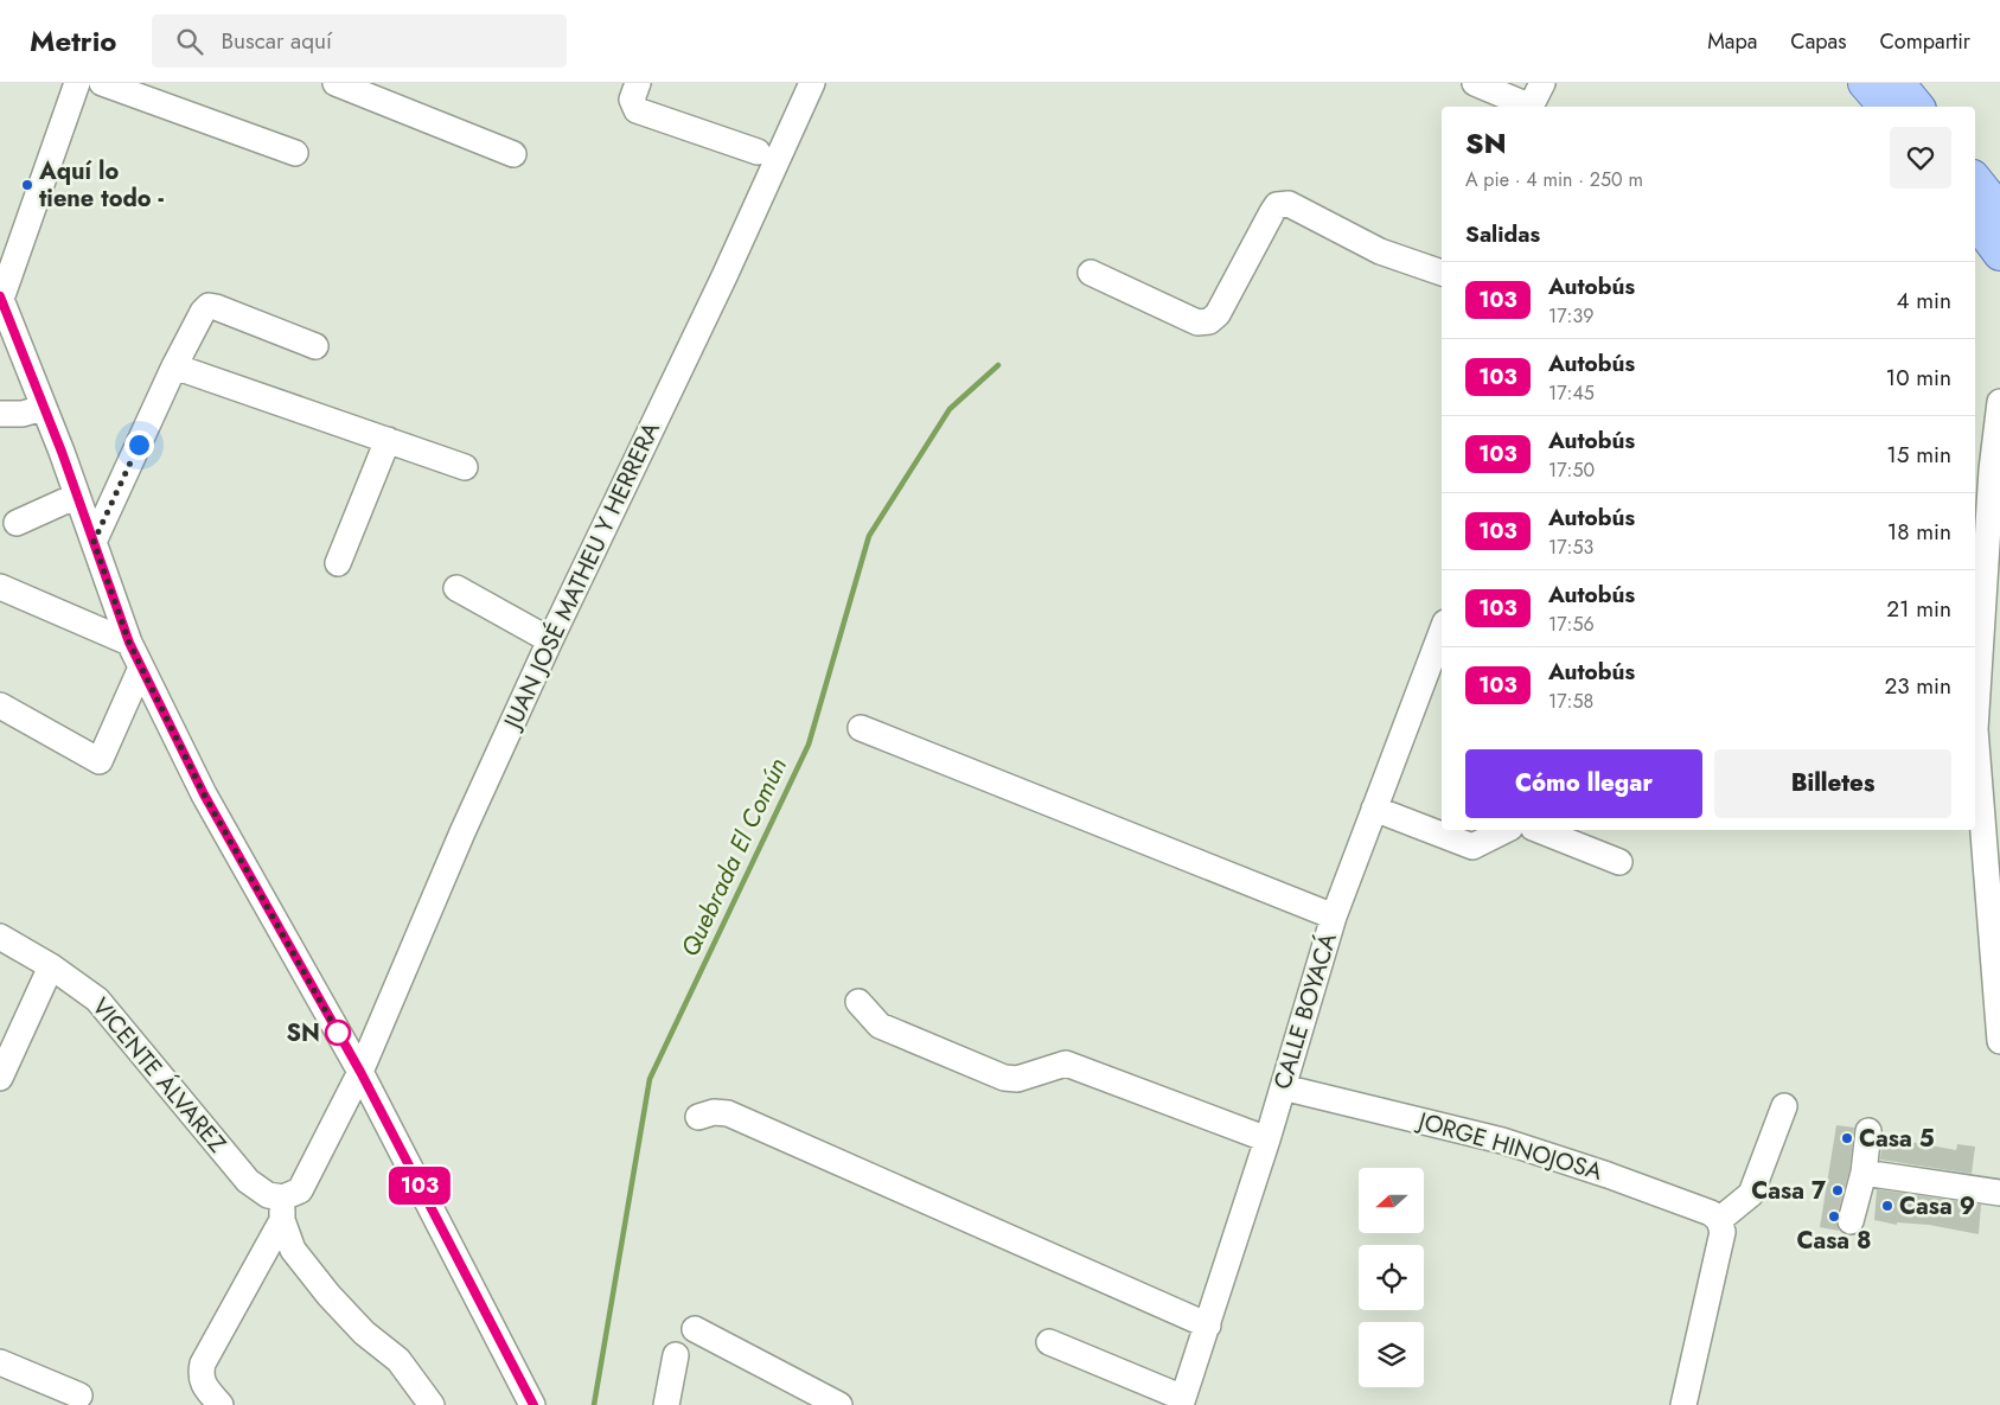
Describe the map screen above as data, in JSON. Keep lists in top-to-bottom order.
{
  "streets": {
    "street": [
      "JUAN JOSÉ MATHEU Y HERRERA",
      "CALLE BOYACÁ",
      "VICENTE ÁLVAREZ",
      "JORGE HINOJOSA"
    ]
  },
  "crossings": [
    ["CALLE BOYACÁ", "JORGE HINOJOSA"]
  ],
  "water": ["Quebrada El Común"],
  "places": [
    "Aquí lo tiene todo -",
    "SN",
    "Casa 5",
    "Casa 7",
    "Casa 9",
    "Casa 8"
  ],
  "lines": ["bus line 103"],
  "north": "left",
  "page": {
    "header": "Metrio",
    "search": "Buscar aquí",
    "nav": ["Mapa", "Capas", "Compartir"],
    "on_map": "103",
    "heading": [
      ["SN", "A pie · 4 min · 250 m"],
      "Salidas"
    ],
    "list": [
      {
        "mark": "103",
        "name": "Autobús",
        "note": "17:39",
        "value": "4 min"
      },
      {
        "mark": "103",
        "name": "Autobús",
        "note": "17:45",
        "value": "10 min"
      },
      {
        "mark": "103",
        "name": "Autobús",
        "note": "17:50",
        "value": "15 min"
      },
      {
        "mark": "103",
        "name": "Autobús",
        "note": "17:53",
        "value": "18 min"
      },
      {
        "mark": "103",
        "name": "Autobús",
        "note": "17:56",
        "value": "21 min"
      },
      {
        "mark": "103",
        "name": "Autobús",
        "note": "17:58",
        "value": "23 min"
      }
    ],
    "buttons": ["Cómo llegar", "Billetes"]
  }
}
